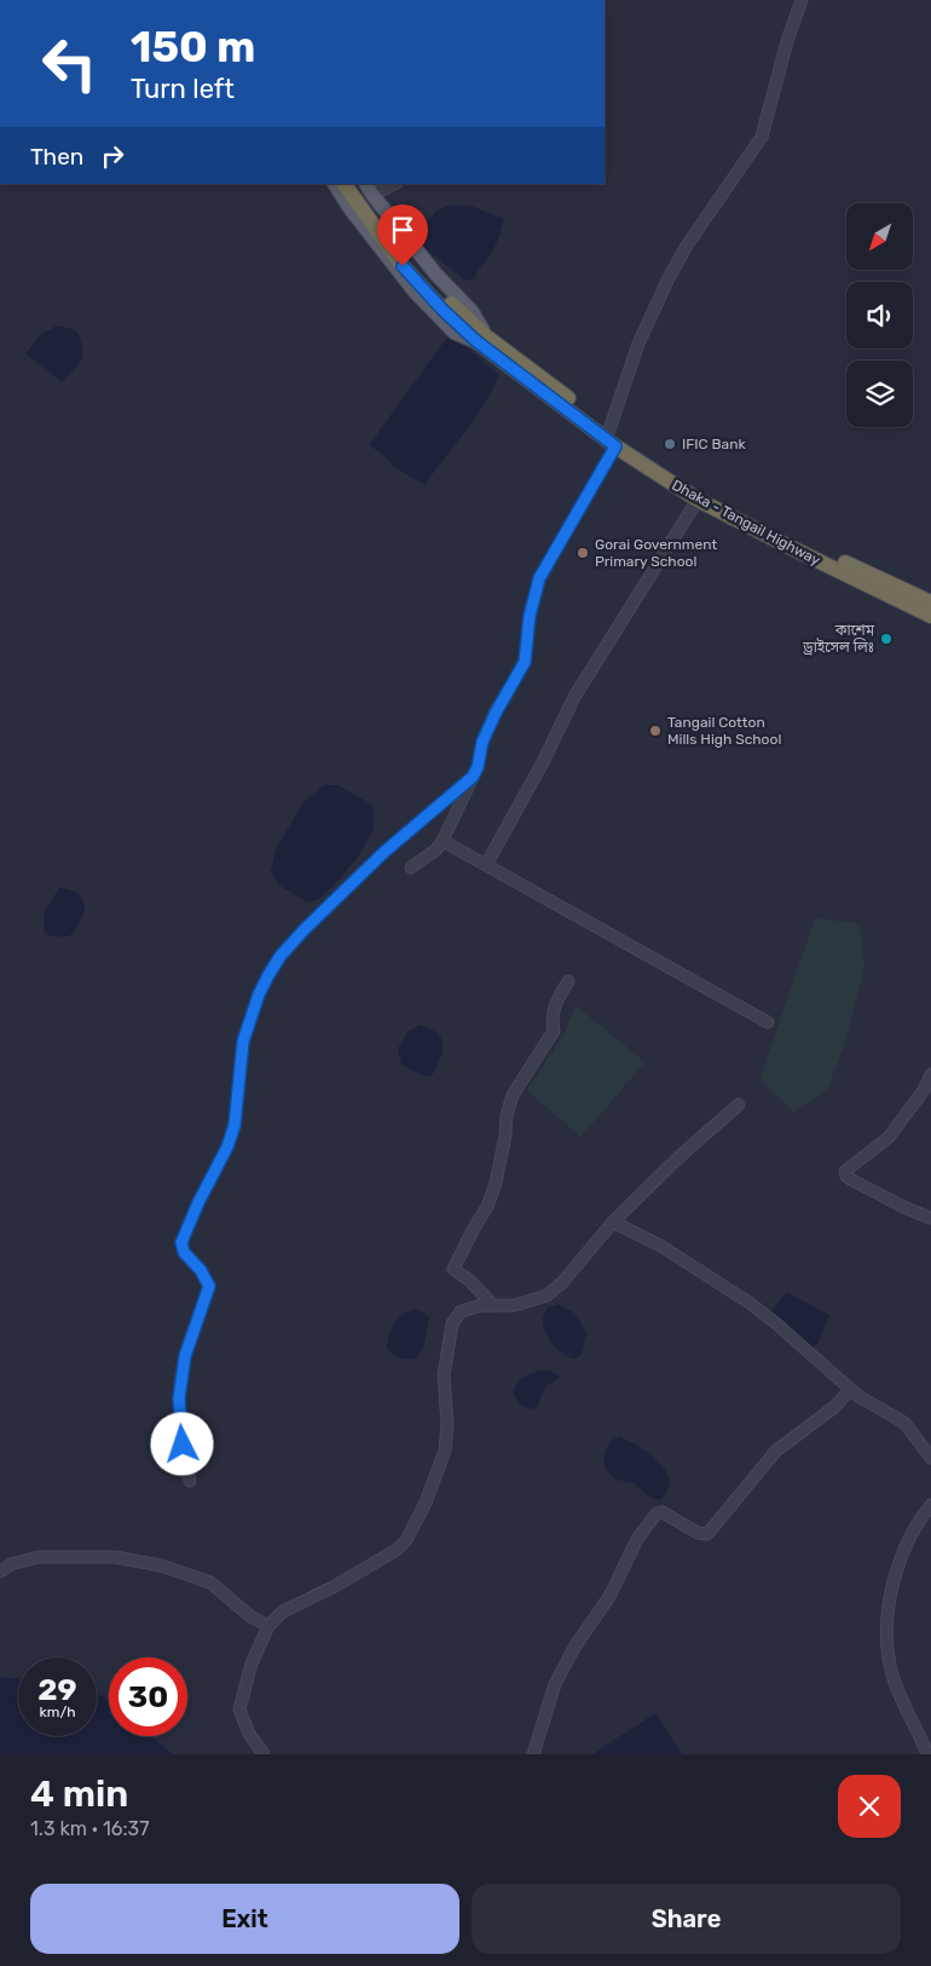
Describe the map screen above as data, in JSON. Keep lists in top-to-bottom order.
{
  "streets": {
    "highway": ["Dhaka - Tangail Highway"]
  },
  "places": [
    "IFIC Bank",
    "Gorai Government Primary School",
    "কাশেম ড্রাইসেল লিঃ",
    "Tangail Cotton Mills High School"
  ],
  "north": "bottom left",
  "page": {
    "turn": ["150 m", "Turn left"],
    "then": "Then",
    "speed": "29 km/h",
    "limit": "30",
    "heading": ["4 min", "1.3 km · 16:37"],
    "buttons": ["Exit", "Share"]
  }
}
